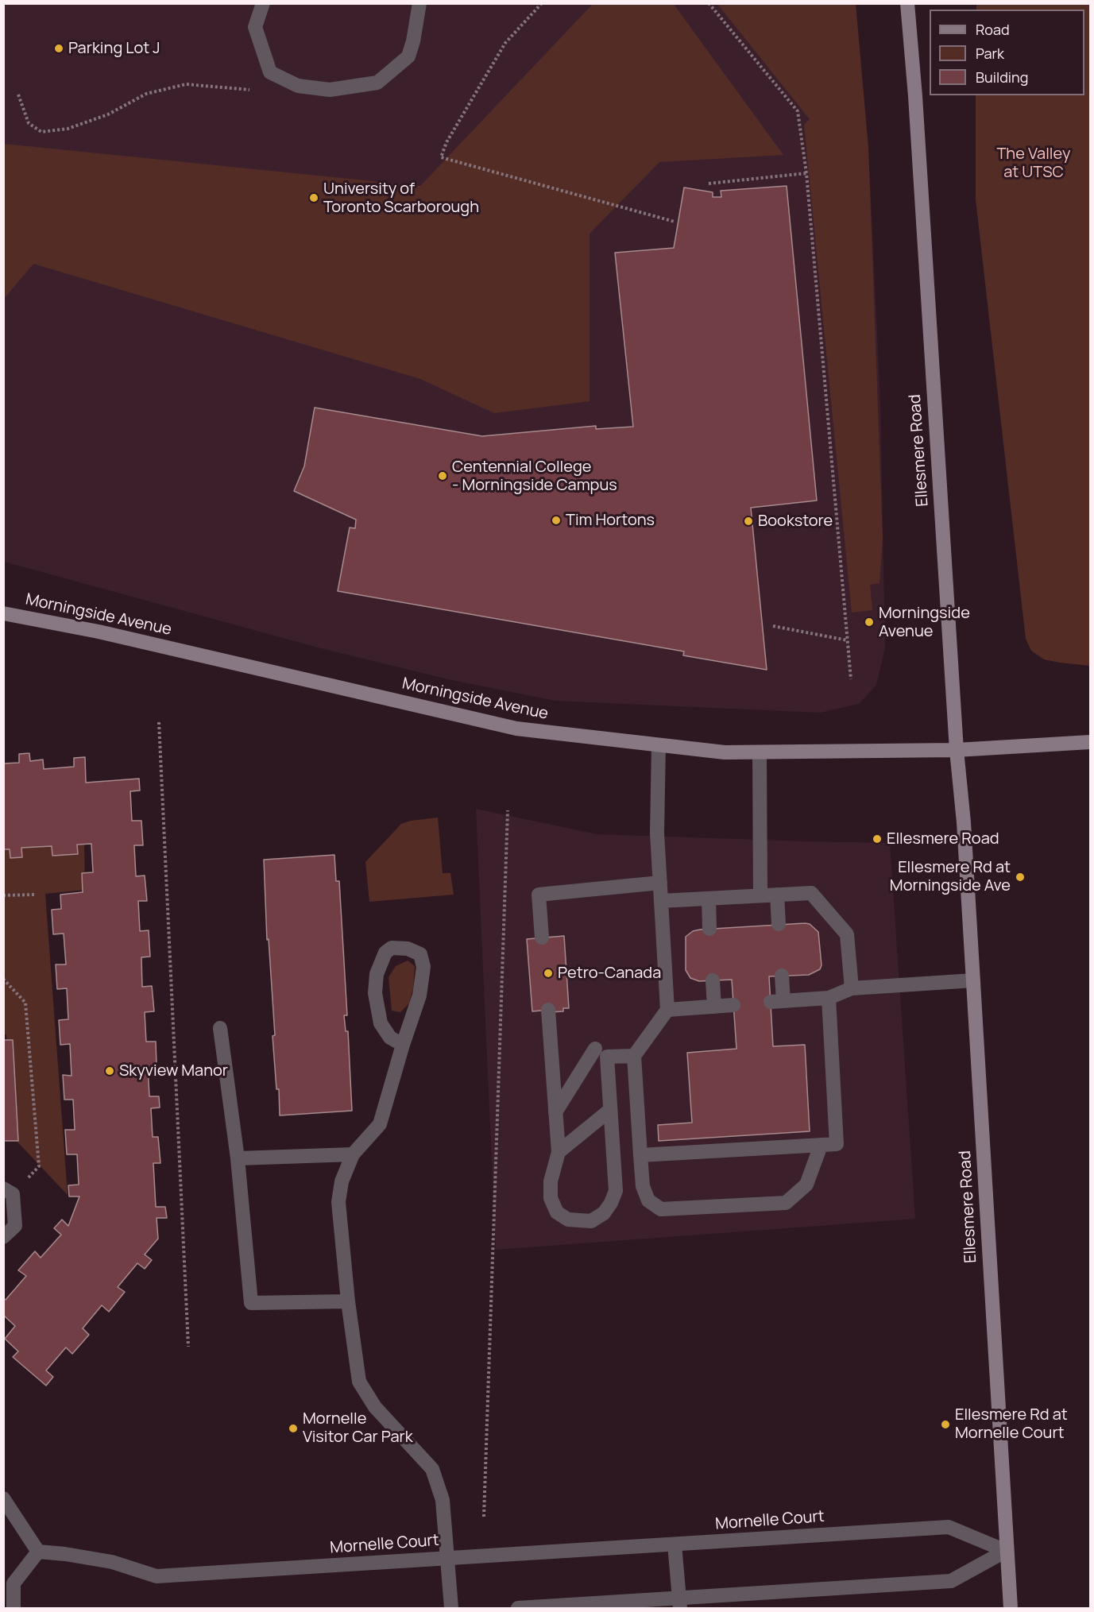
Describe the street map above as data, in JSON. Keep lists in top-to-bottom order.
{
  "streets": {
    "main road": ["Ellesmere Road", "Morningside Avenue"],
    "street": ["Mornelle Court"]
  },
  "crossings": [
    ["Ellesmere Road", "Morningside Avenue"],
    ["Ellesmere Road", "Mornelle Court"]
  ],
  "parks": ["The Valley at UTSC"],
  "places": [
    "Parking Lot J",
    "University of Toronto Scarborough",
    "Centennial College - Morningside Campus",
    "Tim Hortons",
    "Bookstore",
    "Morningside Avenue",
    "Ellesmere Road",
    "Ellesmere Rd at Morningside Ave",
    "Petro-Canada",
    "Skyview Manor",
    "Ellesmere Rd at Mornelle Court",
    "Mornelle Visitor Car Park"
  ],
  "legend": ["Road", "Park", "Building"]
}
